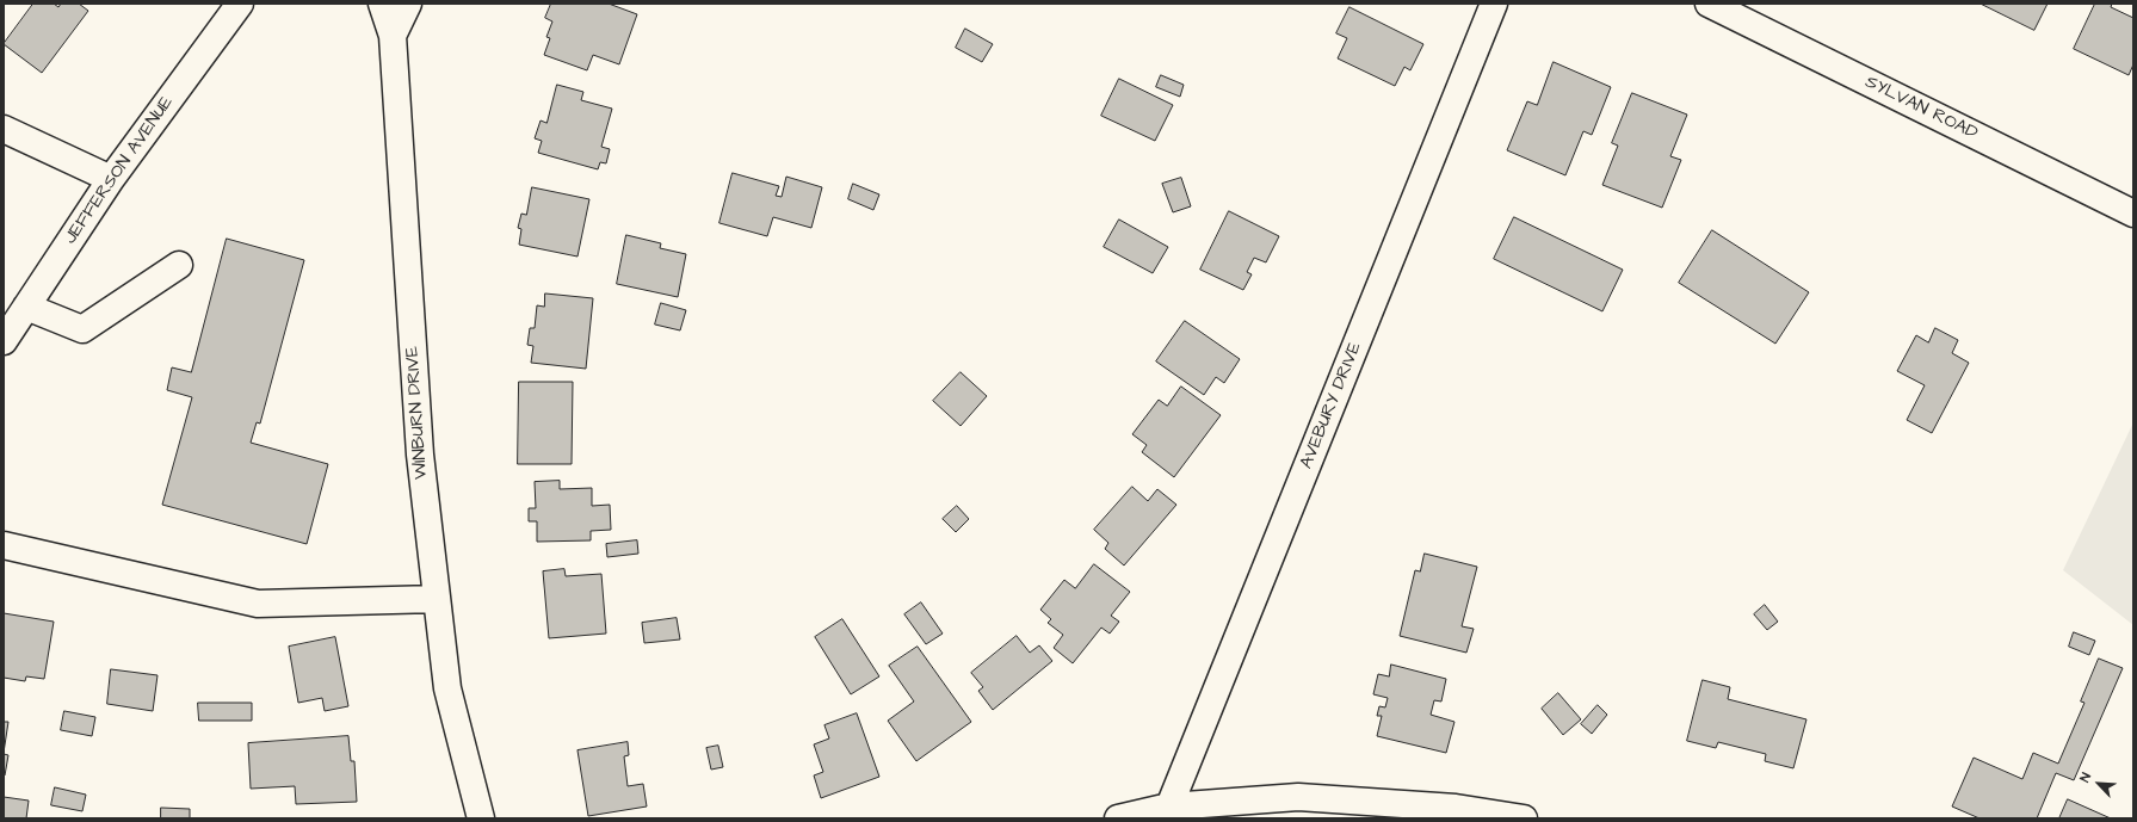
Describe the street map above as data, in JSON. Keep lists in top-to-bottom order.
{
  "streets": {
    "street": [
      "SYLVAN ROAD",
      "JEFFERSON AVENUE",
      "AVEBURY DRIVE",
      "WINBURN DRIVE"
    ]
  },
  "north": "top left"
}
